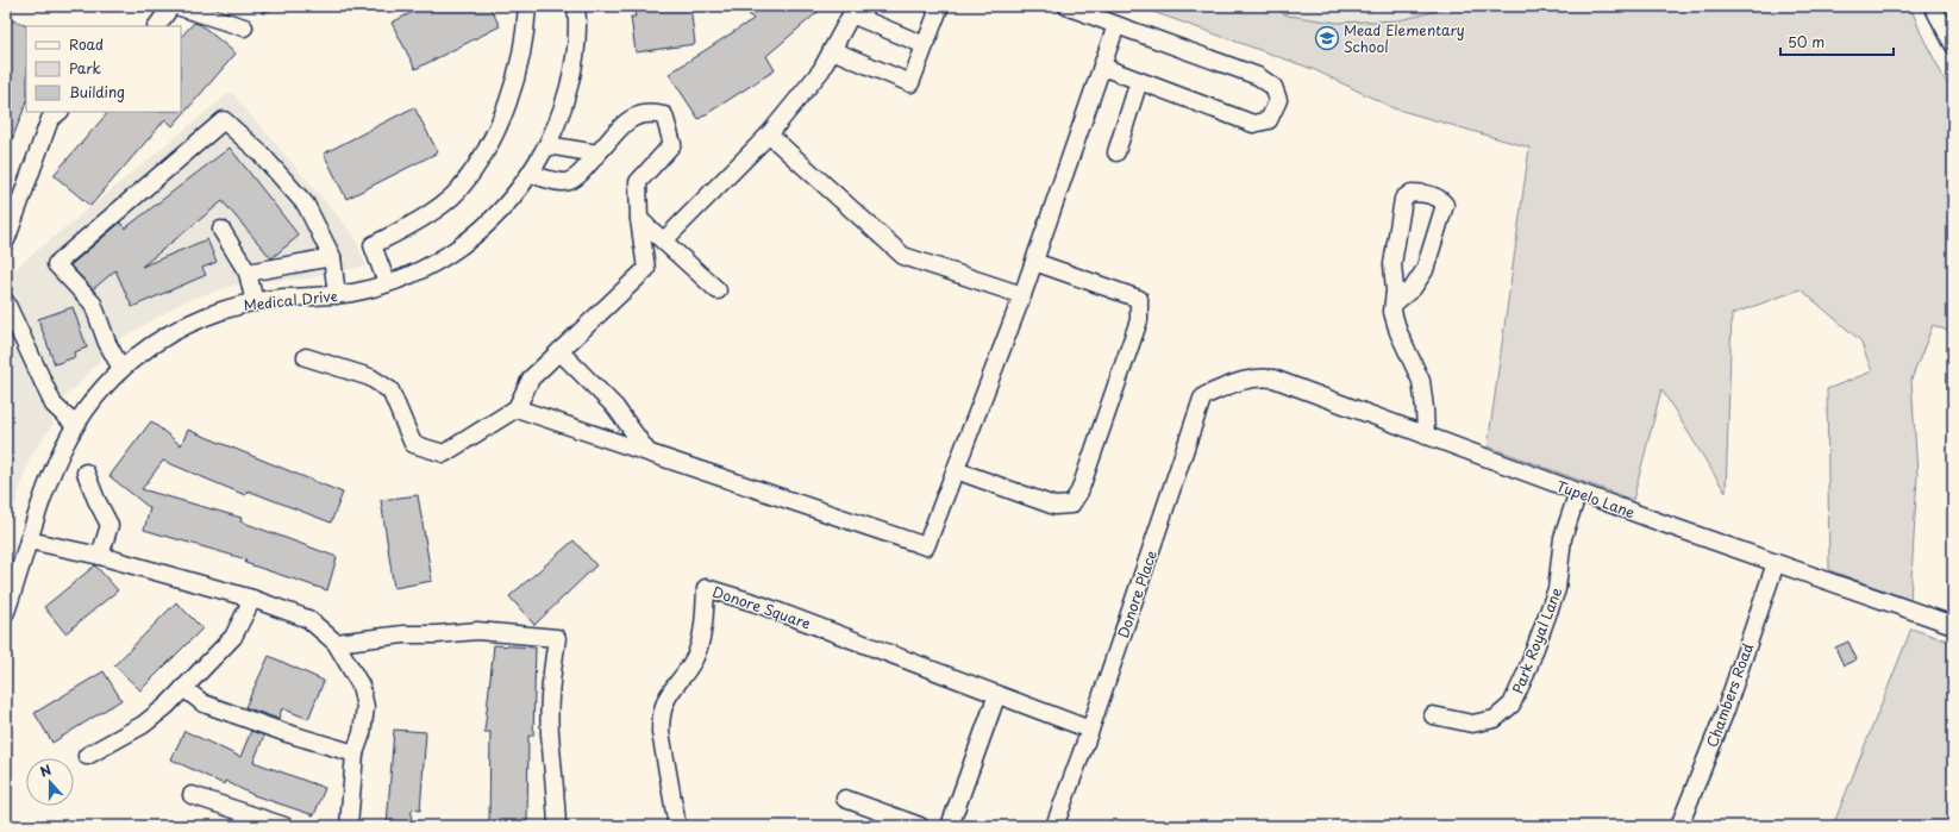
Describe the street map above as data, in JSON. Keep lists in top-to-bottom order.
{
  "streets": {
    "street": [
      "Medical Drive",
      "Tupelo Lane",
      "Donore Place",
      "Donore Square",
      "Park Royal Lane",
      "Chambers Road"
    ]
  },
  "crossings": [
    ["Tupelo Lane", "Donore Place"],
    ["Tupelo Lane", "Park Royal Lane"],
    ["Tupelo Lane", "Chambers Road"],
    ["Donore Place", "Donore Square"]
  ],
  "places": {
    "school or university": ["Mead Elementary School"]
  },
  "legend": ["Road", "Park", "Building"],
  "scale_bar": "50 m",
  "north": "top"
}
